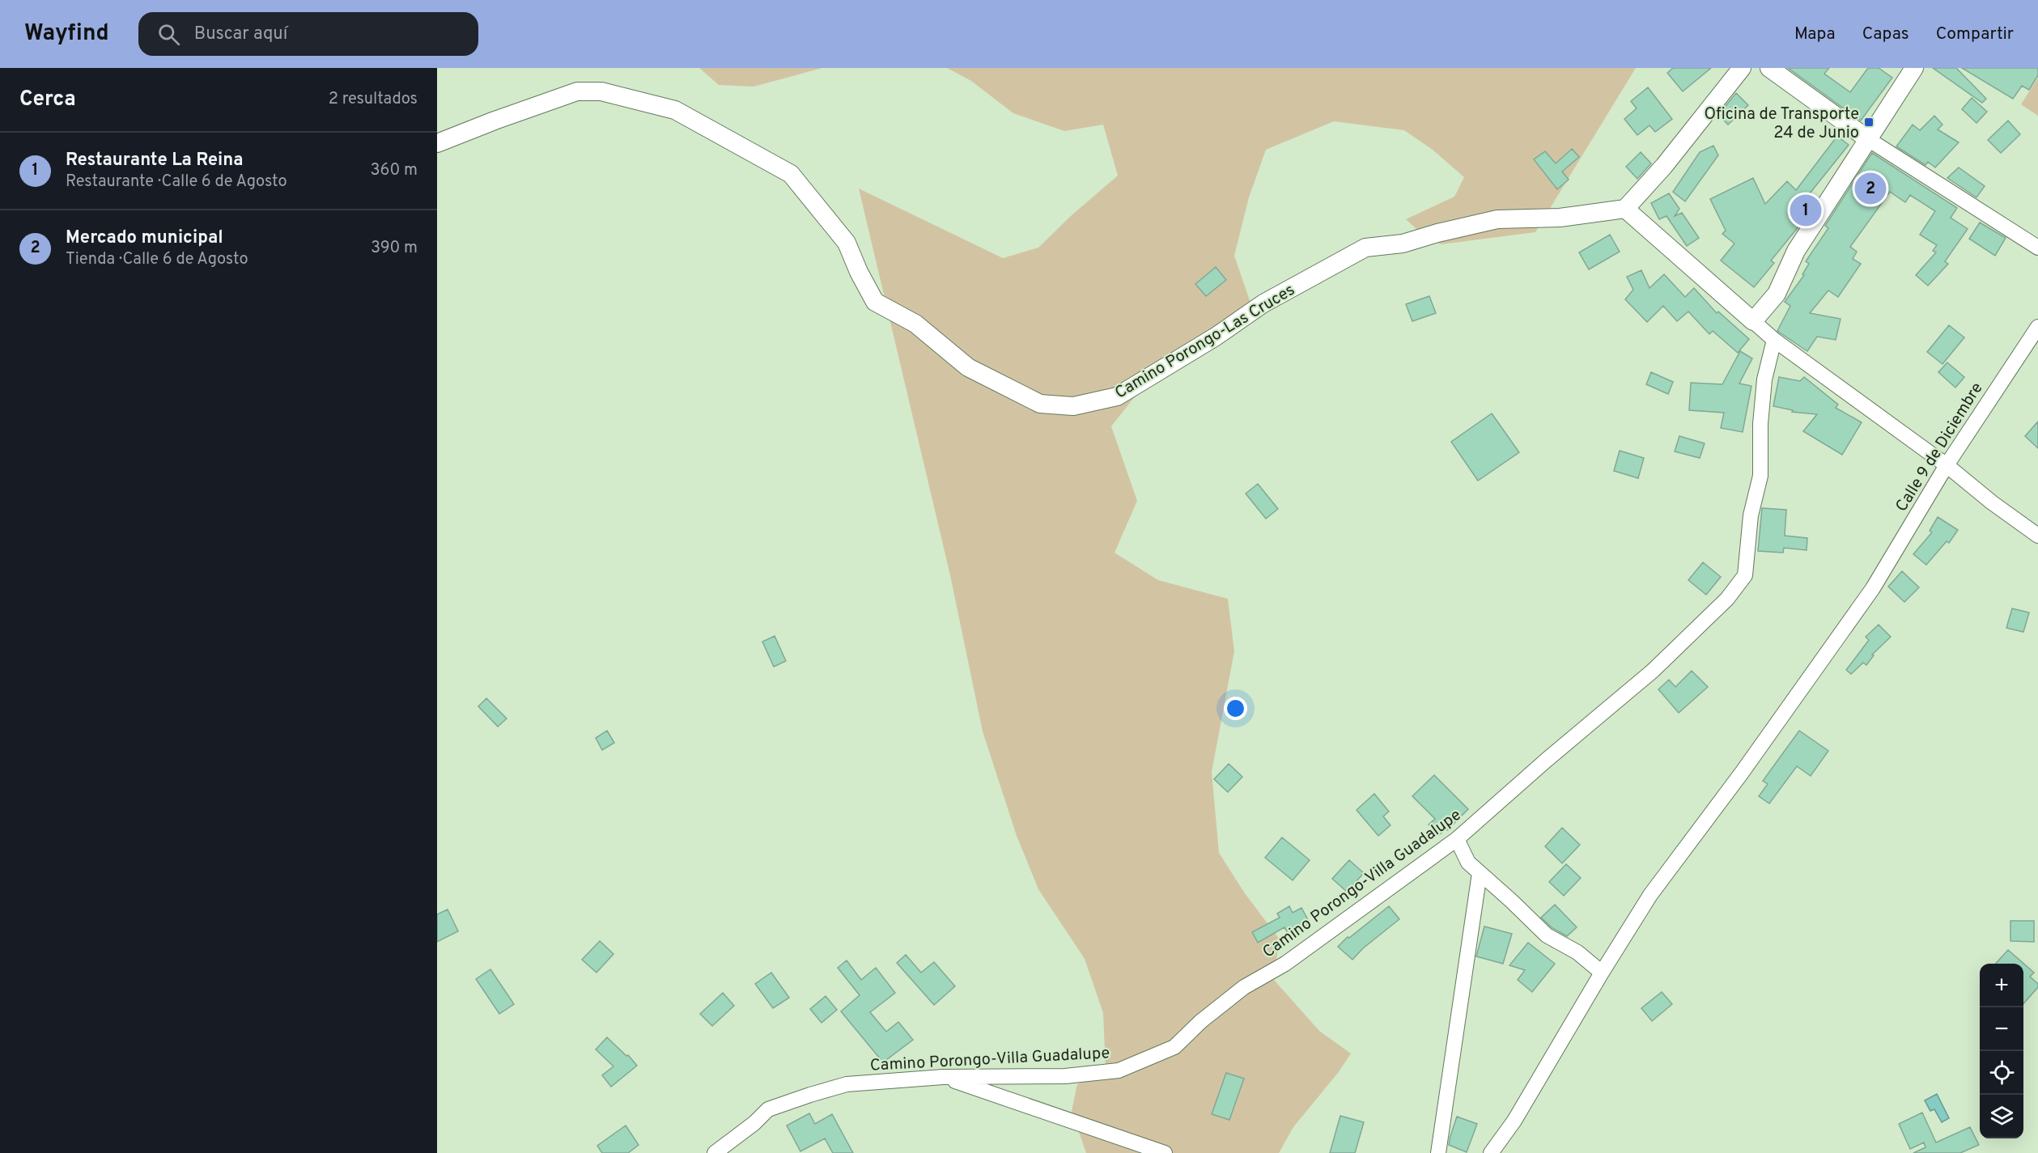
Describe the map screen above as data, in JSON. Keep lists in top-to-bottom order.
{
  "streets": {
    "main road": ["Camino Porongo-Las Cruces"],
    "street": ["Calle 9 de Diciembre", "Camino Porongo-Villa Guadalupe"]
  },
  "places": {
    "transit": ["Oficina de Transporte 24 de Junio"]
  },
  "page": {
    "header": "Wayfind",
    "search": "Buscar aquí",
    "nav": ["Mapa", "Capas", "Compartir"],
    "heading": ["Cerca", "2 resultados"],
    "list": [
      {
        "mark": "1",
        "name": "Restaurante La Reina",
        "note": "Restaurante · Calle 6 de Agosto",
        "value": "360 m"
      },
      {
        "mark": "2",
        "name": "Mercado municipal",
        "note": "Tienda · Calle 6 de Agosto",
        "value": "390 m"
      }
    ],
    "pins": ["2", "1"],
    "map_buttons": ["+", "−"]
  }
}
